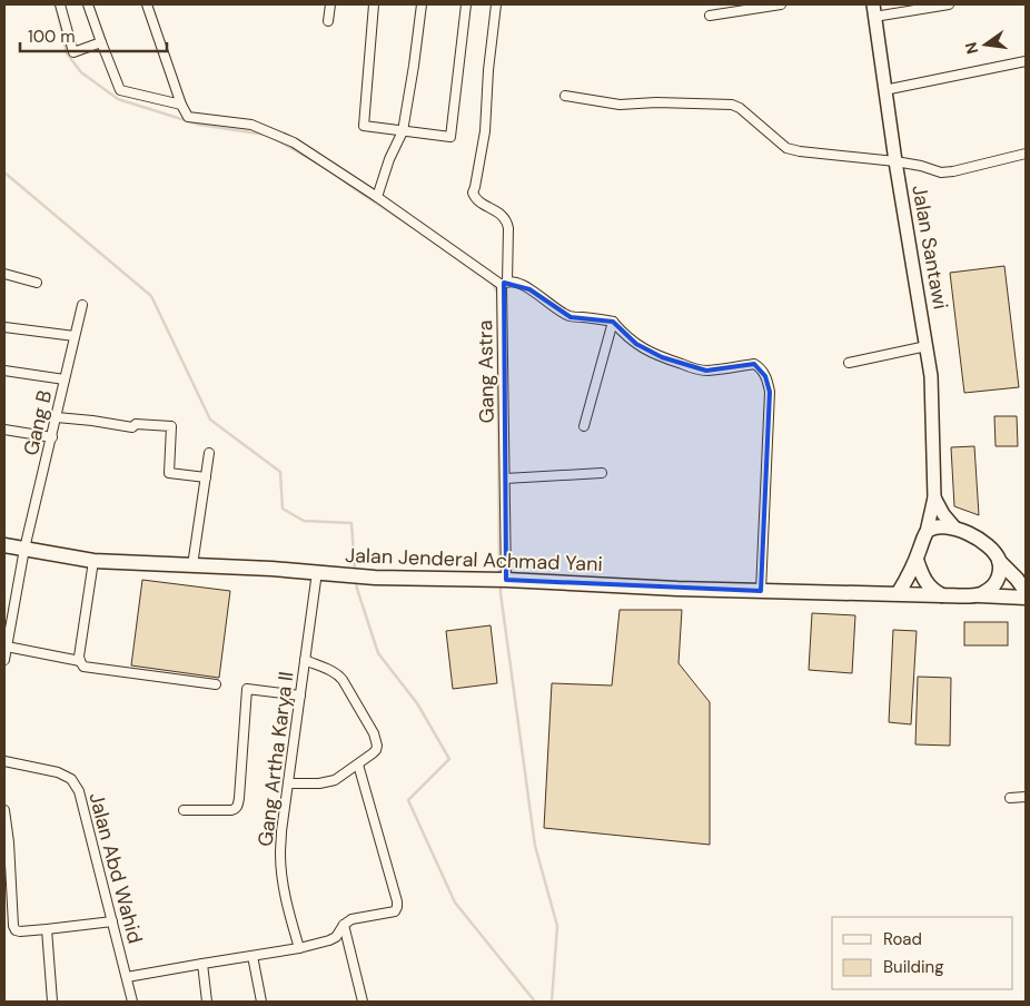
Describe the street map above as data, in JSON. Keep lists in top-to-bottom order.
{
  "streets": {
    "main road": ["Jalan Santawi", "Jalan Jenderal Achmad Yani"],
    "street": [
      "Gang Astra",
      "Gang B",
      "Gang Artha Karya II",
      "Jalan Abd Wahid"
    ]
  },
  "crossings": [
    ["Jalan Santawi", "Jalan Jenderal Achmad Yani"],
    ["Gang Astra", "Jalan Jenderal Achmad Yani"],
    ["Gang B", "Jalan Jenderal Achmad Yani"],
    ["Jalan Jenderal Achmad Yani", "Gang Artha Karya II"]
  ],
  "legend": ["Road", "Building"],
  "scale_bar": "100 m",
  "north": "left"
}
